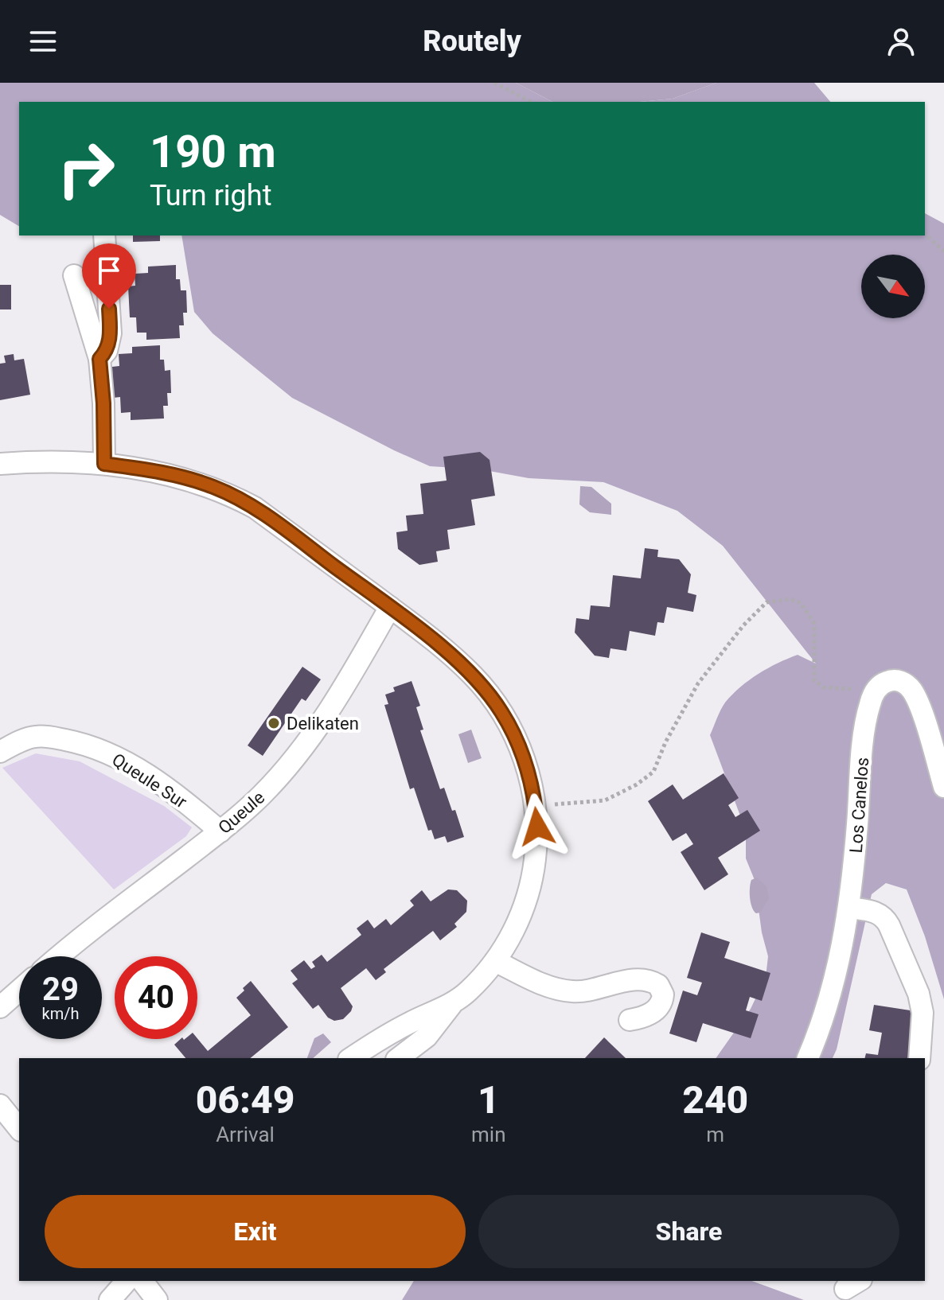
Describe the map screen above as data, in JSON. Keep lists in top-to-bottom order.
{
  "streets": {
    "street": ["Queule Sur", "Los Canelos", "Queule"]
  },
  "crossings": [
    ["Queule Sur", "Queule"]
  ],
  "places": ["Delikaten"],
  "north": "bottom right",
  "page": {
    "header": "Routely",
    "turn": ["190 m", "Turn right"],
    "speed": "29 km/h",
    "limit": "40",
    "eta": [
      "06:49",
      "Arrival",
      "1",
      "min",
      "240",
      "m"
    ],
    "buttons": ["Exit", "Share"]
  }
}
